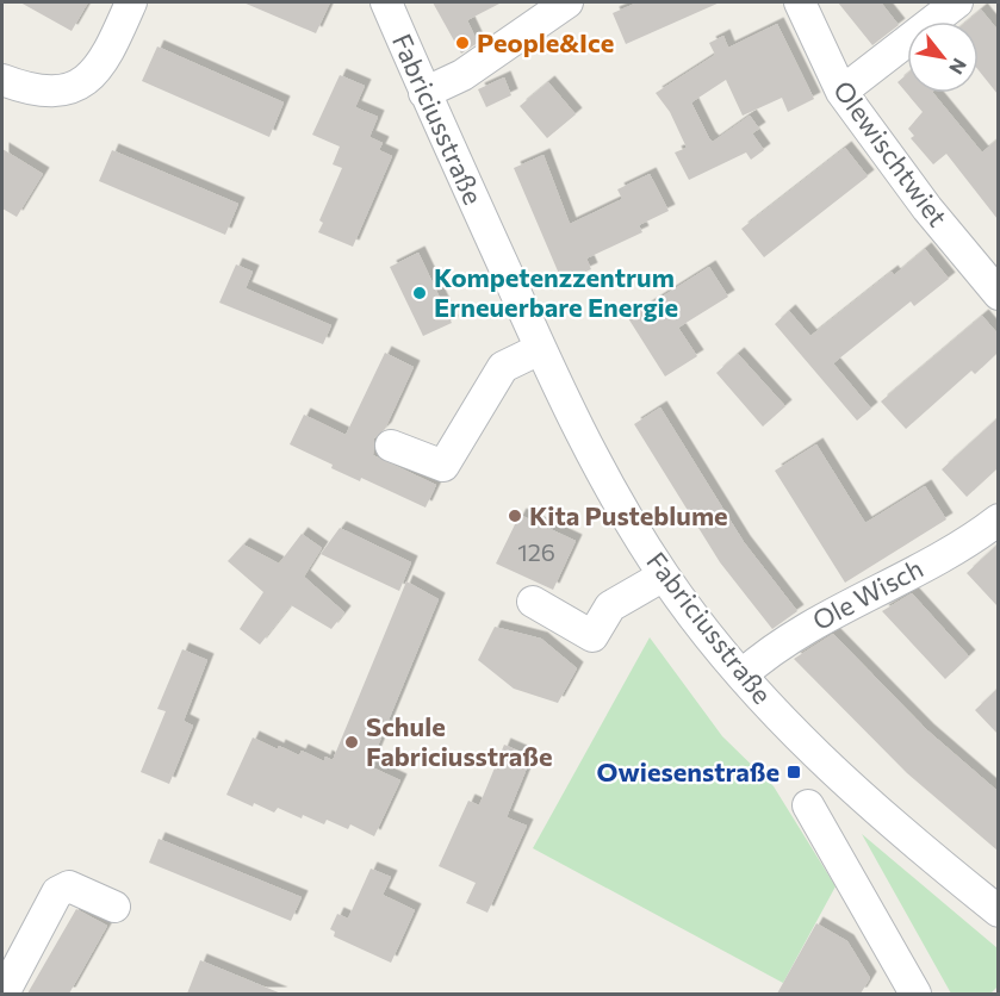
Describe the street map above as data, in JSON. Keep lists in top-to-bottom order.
{
  "streets": {
    "street": ["Fabriciusstraße", "Olewischtwiet", "Ole Wisch"]
  },
  "crossings": [
    ["Fabriciusstraße", "Ole Wisch"]
  ],
  "places": {
    "other": [
      "People&Ice",
      "Kompetenzzentrum Erneuerbare Energie",
      "Kita Pusteblume",
      "Schule Fabriciusstraße"
    ],
    "transit": ["Owiesenstraße"]
  },
  "house_numbers": ["126"],
  "north": "bottom right"
}
